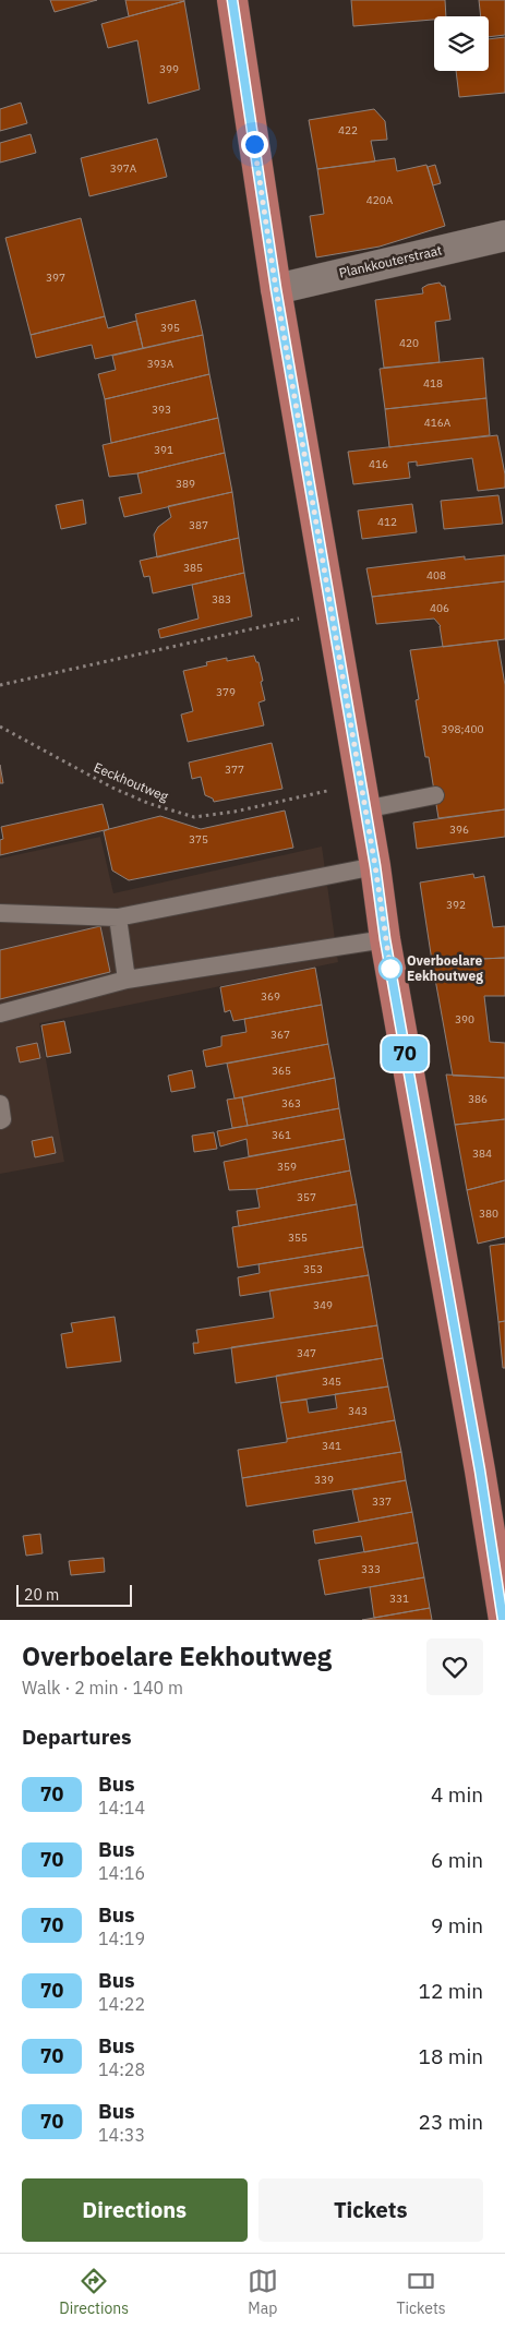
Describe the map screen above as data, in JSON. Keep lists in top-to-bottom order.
{
  "streets": {
    "street": ["Plankkouterstraat"],
    "path": ["Eeckhoutweg"]
  },
  "places": ["Overboelare Eekhoutweg"],
  "lines": ["bus line 70"],
  "house_numbers": [
    "399",
    "422",
    "397A",
    "420A",
    "397",
    "395",
    "420",
    "393A",
    "418",
    "393",
    "416A",
    "391",
    "416",
    "389",
    "412",
    "387",
    "385",
    "408",
    "383",
    "406",
    "379",
    "398;400",
    "377",
    "396",
    "375",
    "392",
    "369",
    "390",
    "367",
    "365",
    "386",
    "363",
    "361",
    "384",
    "359",
    "357",
    "380",
    "355",
    "353",
    "349",
    "347",
    "345",
    "343",
    "341",
    "339",
    "337",
    "333",
    "331"
  ],
  "scale_bar": "20 m",
  "page": {
    "on_map": "70",
    "scale": "20 m",
    "heading": [
      ["Overboelare Eekhoutweg", "Walk · 2 min · 140 m"],
      "Departures"
    ],
    "list": [
      {
        "mark": "70",
        "name": "Bus",
        "note": "14:14",
        "value": "4 min"
      },
      {
        "mark": "70",
        "name": "Bus",
        "note": "14:16",
        "value": "6 min"
      },
      {
        "mark": "70",
        "name": "Bus",
        "note": "14:19",
        "value": "9 min"
      },
      {
        "mark": "70",
        "name": "Bus",
        "note": "14:22",
        "value": "12 min"
      },
      {
        "mark": "70",
        "name": "Bus",
        "note": "14:28",
        "value": "18 min"
      },
      {
        "mark": "70",
        "name": "Bus",
        "note": "14:33",
        "value": "23 min"
      }
    ],
    "buttons": ["Directions", "Tickets"],
    "tabs": ["Directions", "Map", "Tickets"]
  }
}
